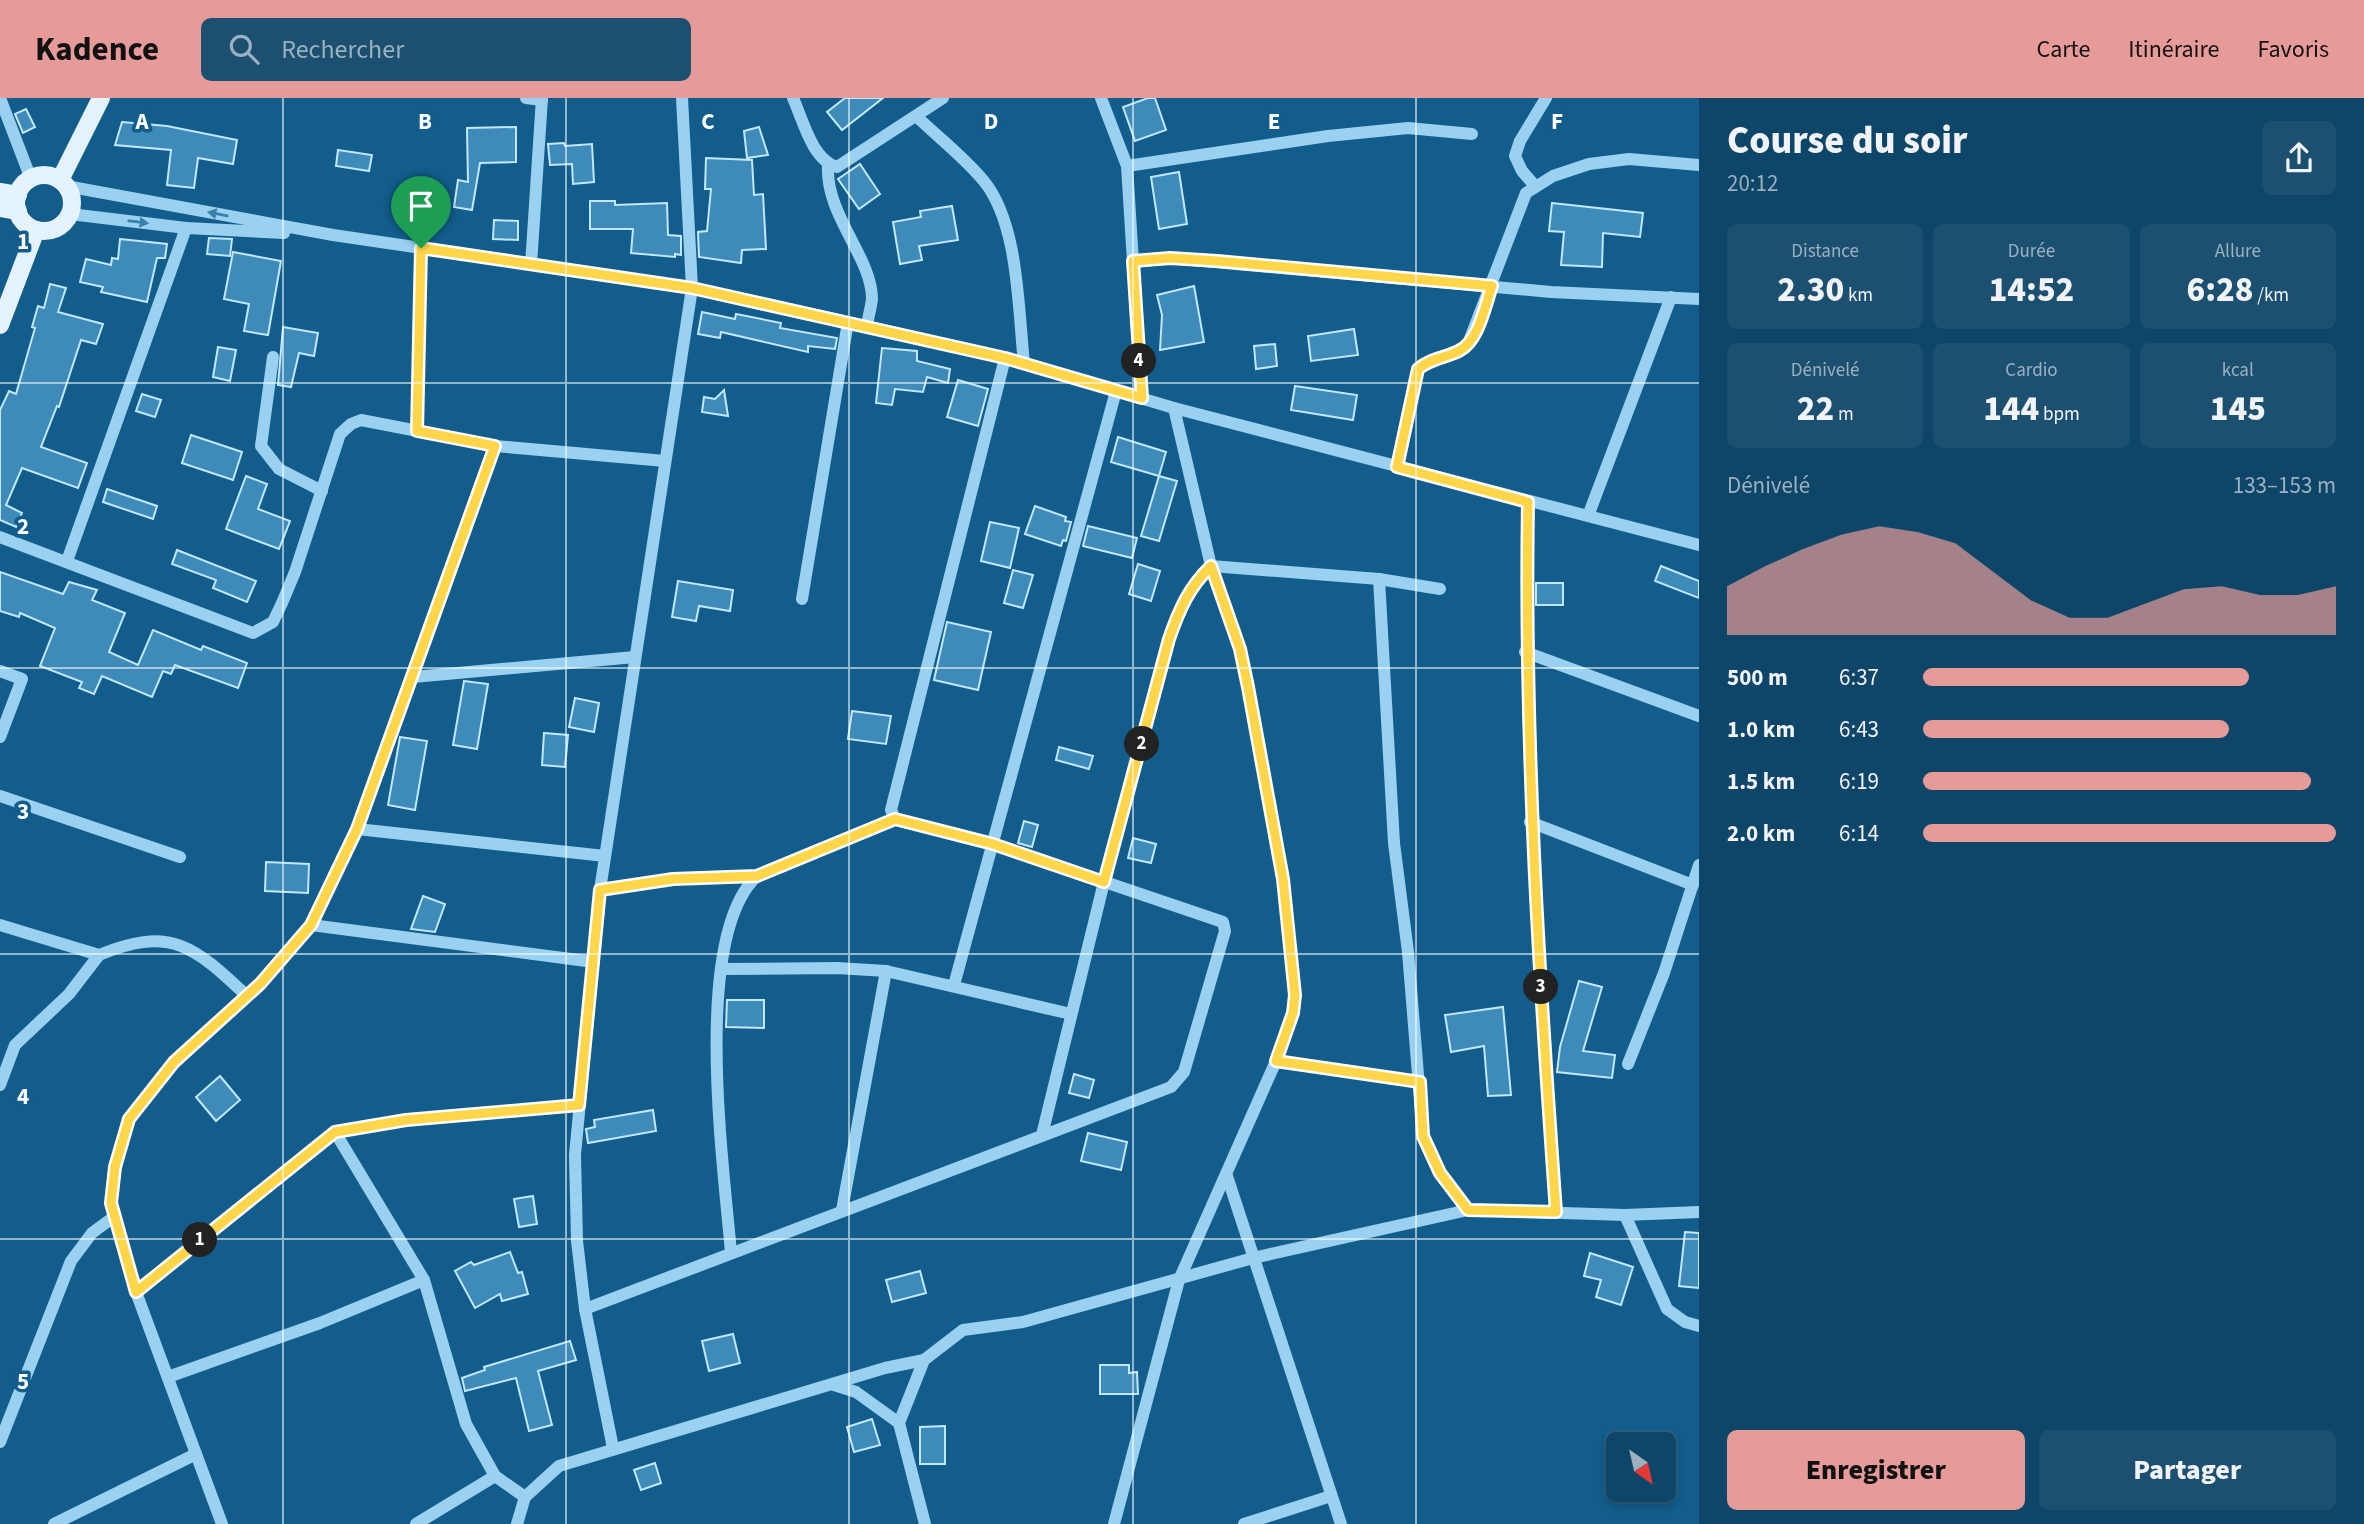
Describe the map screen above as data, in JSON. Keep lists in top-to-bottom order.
{
  "north": "bottom right",
  "page": {
    "header": "Kadence",
    "search": "Rechercher",
    "nav": ["Carte", "Itinéraire", "Favoris"],
    "heading": ["Course du soir", "20:12"],
    "stats": [
      ["Distance", "2.30 km"],
      ["Durée", "14:52"],
      ["Allure", "6:28 /km"],
      ["Dénivelé", "22 m"],
      ["Cardio", "144 bpm"],
      ["kcal", "145"]
    ],
    "pins": [
      "4",
      "2",
      "3",
      "1"
    ],
    "chart": ["Dénivelé", "133–153 m"],
    "list": [
      {
        "name": "500 m",
        "note": "6:37"
      },
      {
        "name": "1.0 km",
        "note": "6:43"
      },
      {
        "name": "1.5 km",
        "note": "6:19"
      },
      {
        "name": "2.0 km",
        "note": "6:14"
      }
    ],
    "buttons": ["Enregistrer", "Partager"]
  },
  "grid": {
    "columns": [
      "A",
      "B",
      "C",
      "D",
      "E",
      "F"
    ],
    "rows": [
      "1",
      "2",
      "3",
      "4",
      "5"
    ]
  }
}
